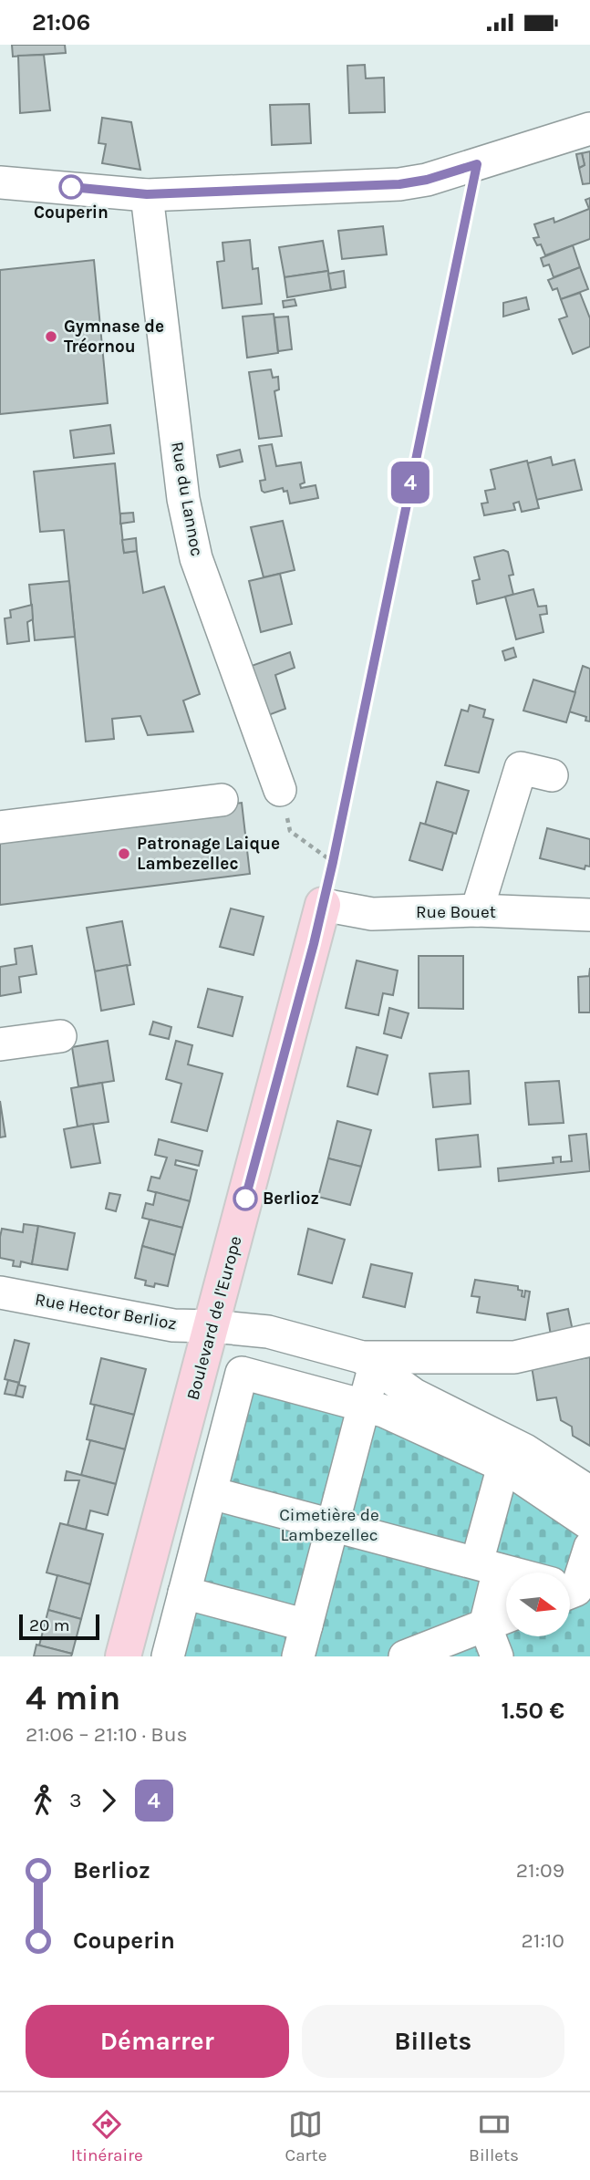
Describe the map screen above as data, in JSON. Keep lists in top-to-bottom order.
{
  "streets": {
    "main road": ["Boulevard de l'Europe"],
    "street": ["Rue du Lannoc", "Rue Bouet", "Rue Hector Berlioz"]
  },
  "crossings": [
    ["Rue Bouet", "Boulevard de l'Europe"],
    ["Rue Hector Berlioz", "Boulevard de l'Europe"]
  ],
  "parks": ["Cimetière de Lambezellec"],
  "places": [
    "Couperin",
    "Gymnase de Tréornou",
    "Patronage Laique Lambezellec",
    "Berlioz"
  ],
  "lines": ["bus line 4"],
  "scale_bar": "20 m",
  "north": "right",
  "page": {
    "status": "21:06",
    "on_map": "4",
    "scale": "20 m",
    "heading": ["4 min", "21:06 – 21:10 · Bus", "1.50 €"],
    "legs": ["3", "4"],
    "list": [
      {
        "name": "Berlioz",
        "value": "21:09"
      },
      {
        "name": "Couperin",
        "value": "21:10"
      }
    ],
    "buttons": ["Démarrer", "Billets"],
    "tabs": ["Itinéraire", "Carte", "Billets"]
  }
}
